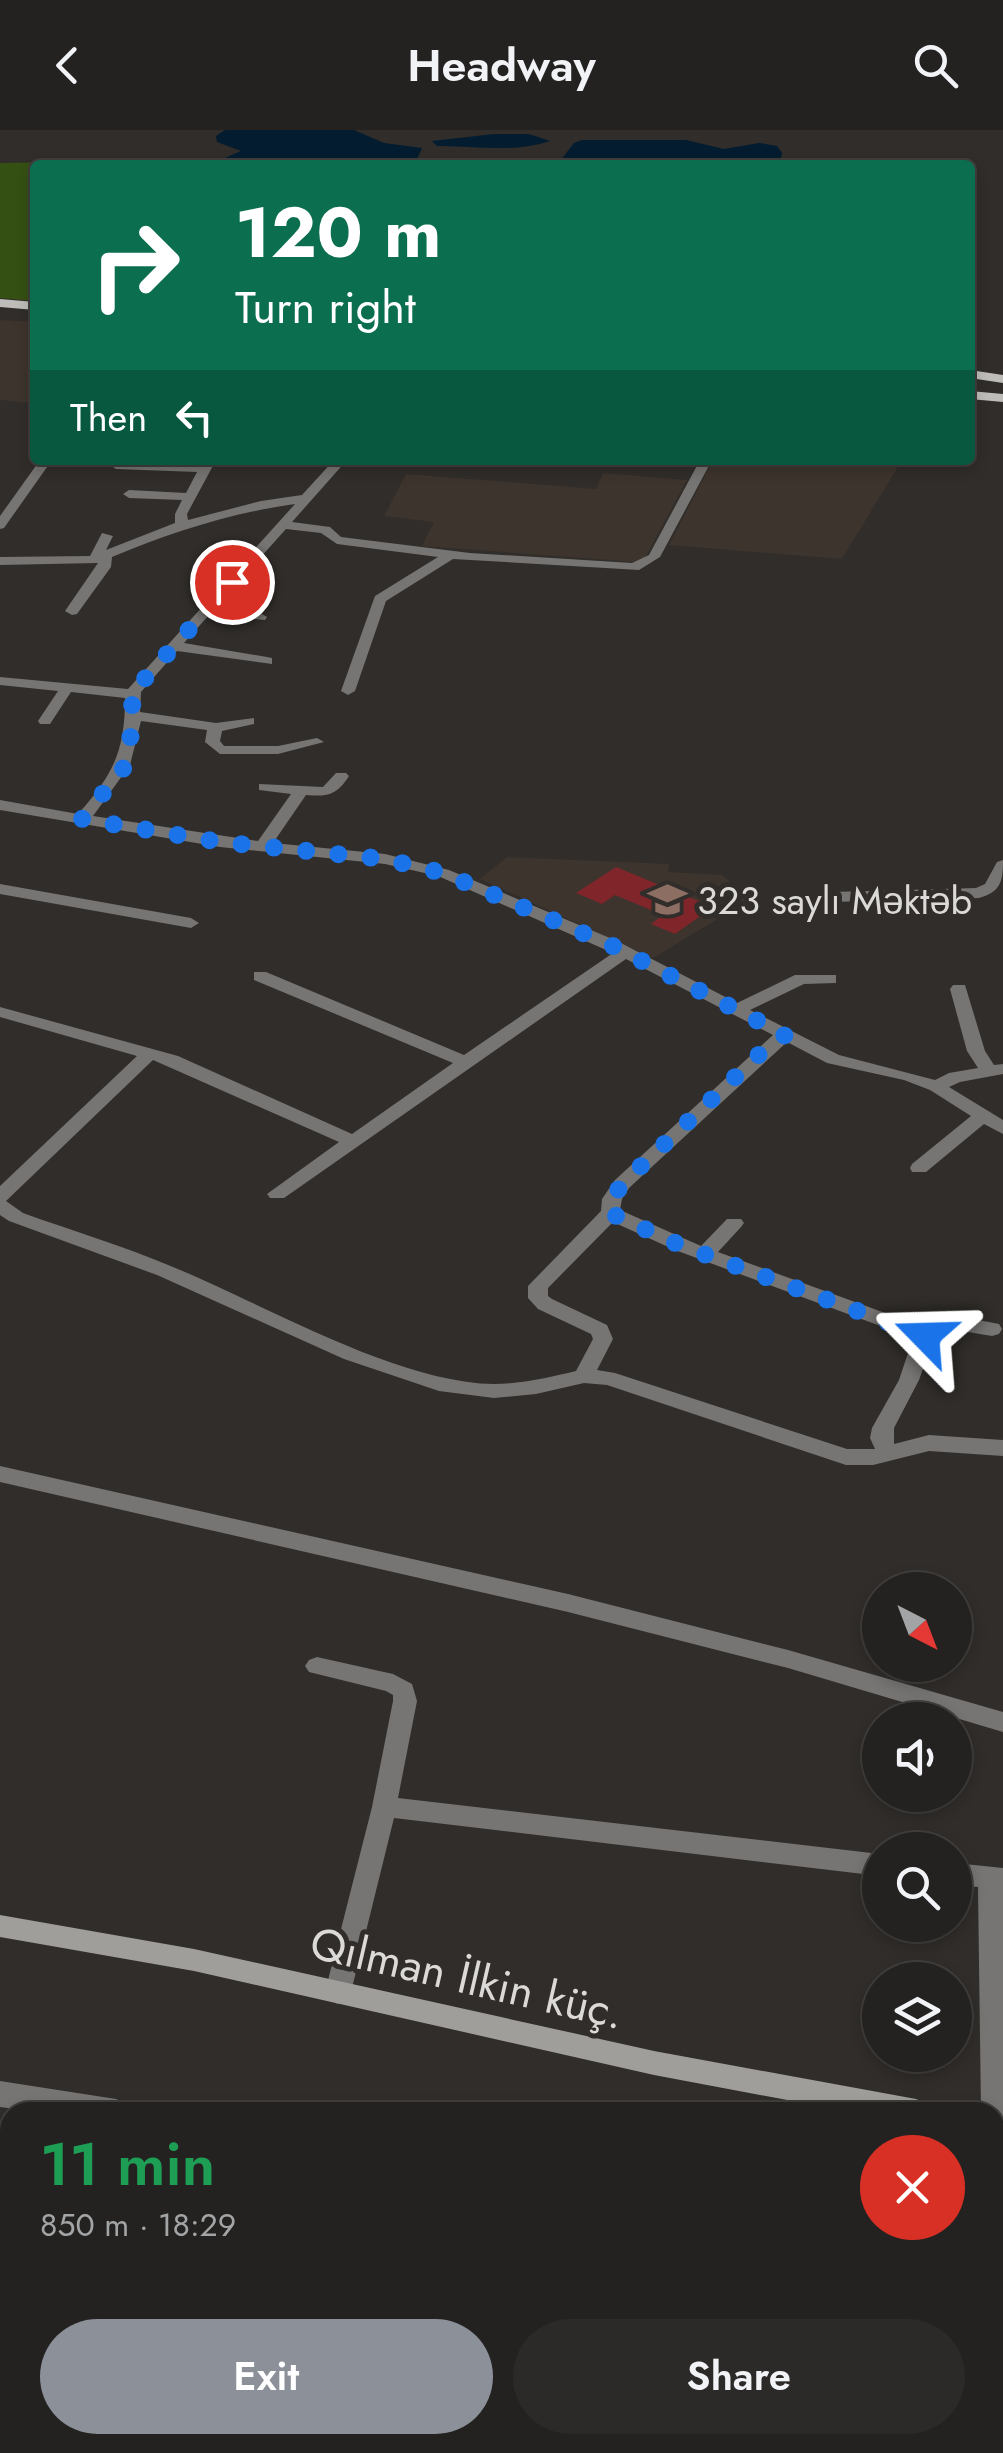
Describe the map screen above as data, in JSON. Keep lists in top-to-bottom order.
{
  "streets": {
    "street": ["Qılman İlkin küç."]
  },
  "places": {
    "school or university": ["323 saylı Məktəb"]
  },
  "north": "bottom right",
  "page": {
    "header": "Headway",
    "turn": ["120 m", "Turn right"],
    "then": "Then",
    "heading": ["11 min", "850 m · 18:29"],
    "buttons": ["Exit", "Share"]
  }
}
